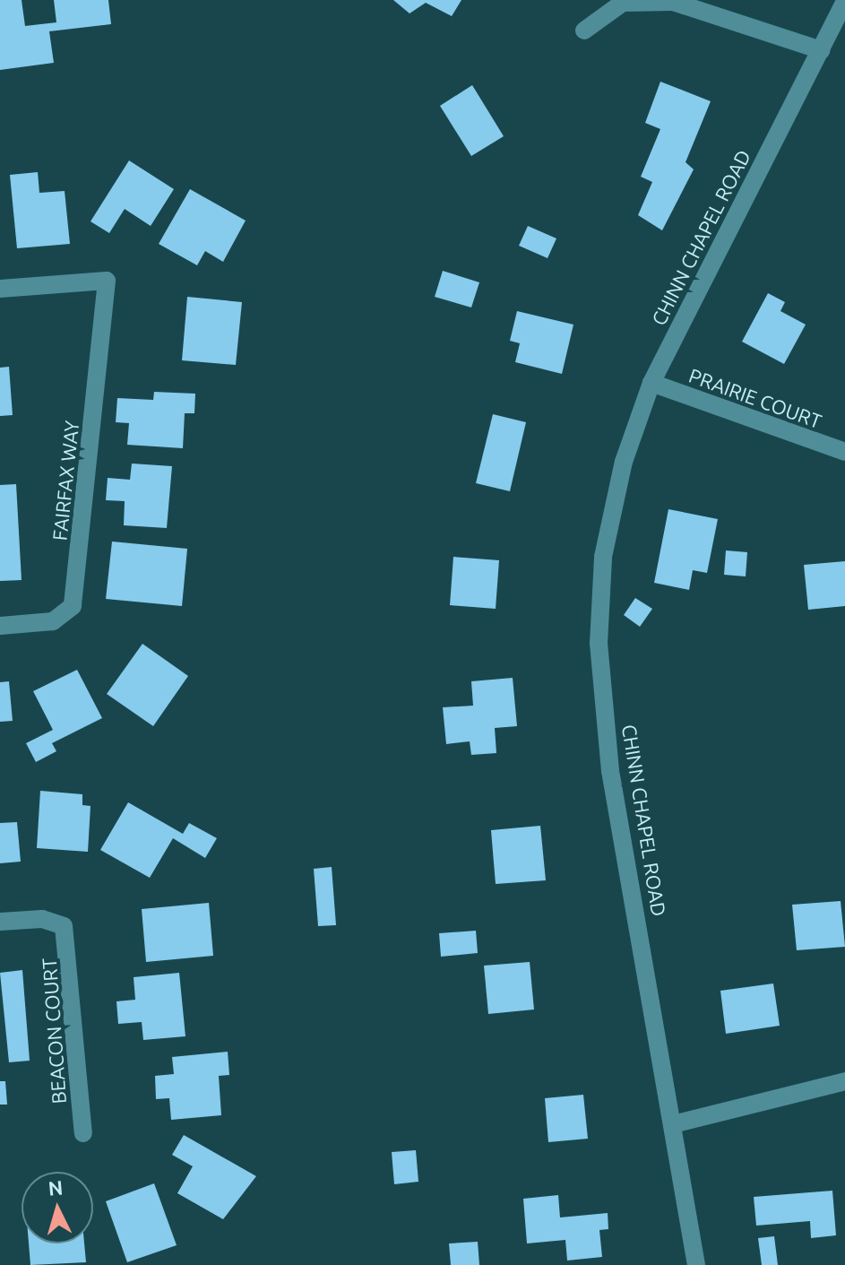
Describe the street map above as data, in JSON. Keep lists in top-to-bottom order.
{
  "streets": {
    "street": [
      "CHINN CHAPEL ROAD",
      "PRAIRIE COURT",
      "FAIRFAX WAY",
      "BEACON COURT"
    ]
  },
  "crossings": [
    ["CHINN CHAPEL ROAD", "PRAIRIE COURT"]
  ],
  "north": "top"
}
